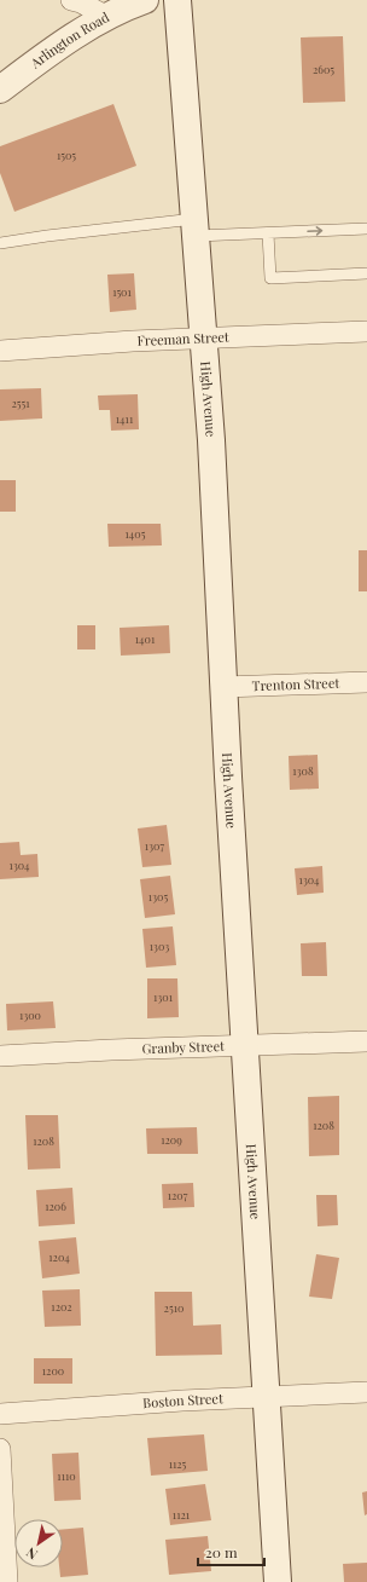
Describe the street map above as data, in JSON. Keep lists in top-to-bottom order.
{
  "streets": {
    "main road": ["Arlington Road", "High Avenue"],
    "street": [
      "Freeman Street",
      "Trenton Street",
      "Granby Street",
      "Boston Street"
    ]
  },
  "crossings": [
    ["Freeman Street", "High Avenue"],
    ["High Avenue", "Trenton Street"],
    ["High Avenue", "Granby Street"],
    ["High Avenue", "Boston Street"]
  ],
  "house_numbers": [
    "2605",
    "1505",
    "1501",
    "2551",
    "1411",
    "1405",
    "1401",
    "1308",
    "1307",
    "1304",
    "1304",
    "1305",
    "1303",
    "1301",
    "1300",
    "1208",
    "1209",
    "1208",
    "1207",
    "1206",
    "1204",
    "1202",
    "2510",
    "1200",
    "1125",
    "1110",
    "1121"
  ],
  "scale_bar": "20 m",
  "north": "bottom left"
}
